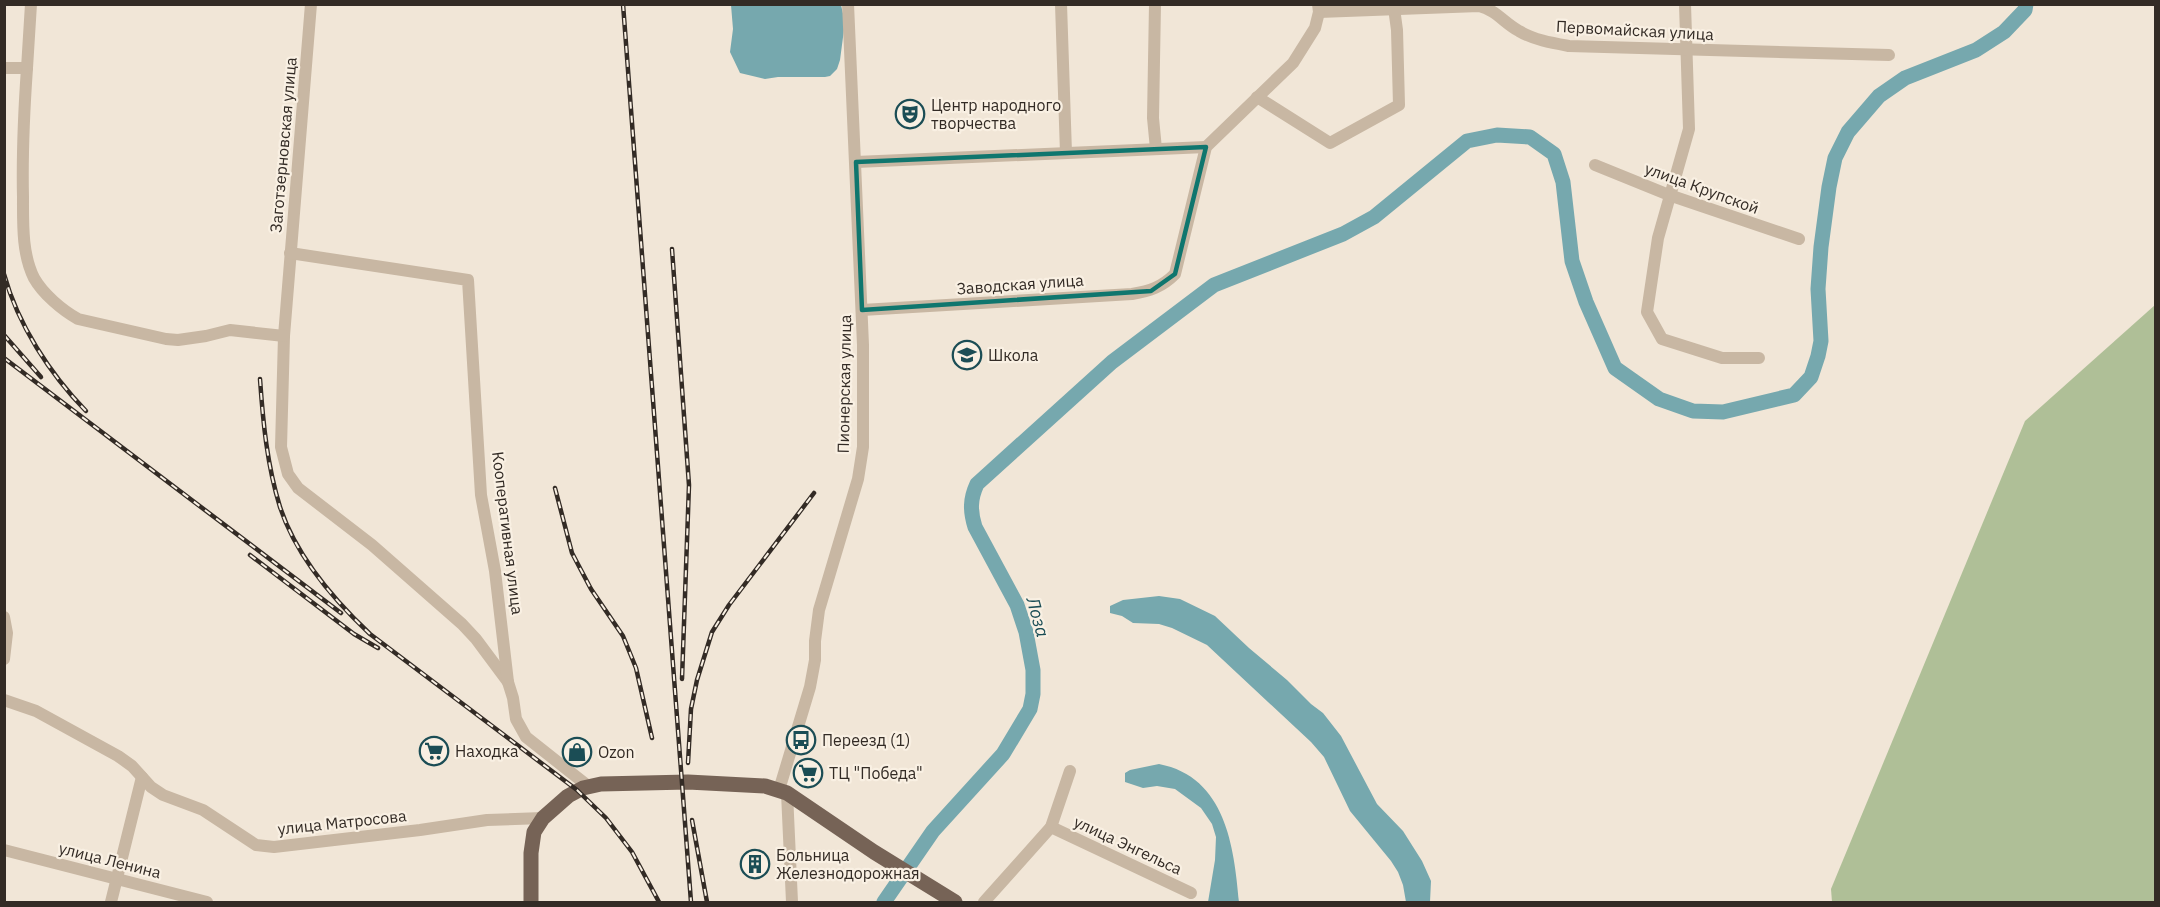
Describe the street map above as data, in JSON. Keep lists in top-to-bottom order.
{
  "streets": {
    "street": [
      "Первомайская улица",
      "Заготзерновская улица",
      "улица Крупской",
      "Заводская улица",
      "Пионерская улица",
      "Кооперативная улица",
      "улица Матросова",
      "улица Энгельса",
      "улица Ленина"
    ]
  },
  "crossings": [
    ["Заготзерновская улица", "Кооперативная улица"],
    ["Заводская улица", "Пионерская улица"]
  ],
  "water": ["Лоза"],
  "places": {
    "theatre": ["Центр народного творчества"],
    "school or university": ["Школа"],
    "bus stop": ["Переезд (1)"],
    "supermarket": ["Находка", "ТЦ \"Победа\""],
    "shop": ["Ozon"],
    "building": ["Больница Железнодорожная"]
  }
}
